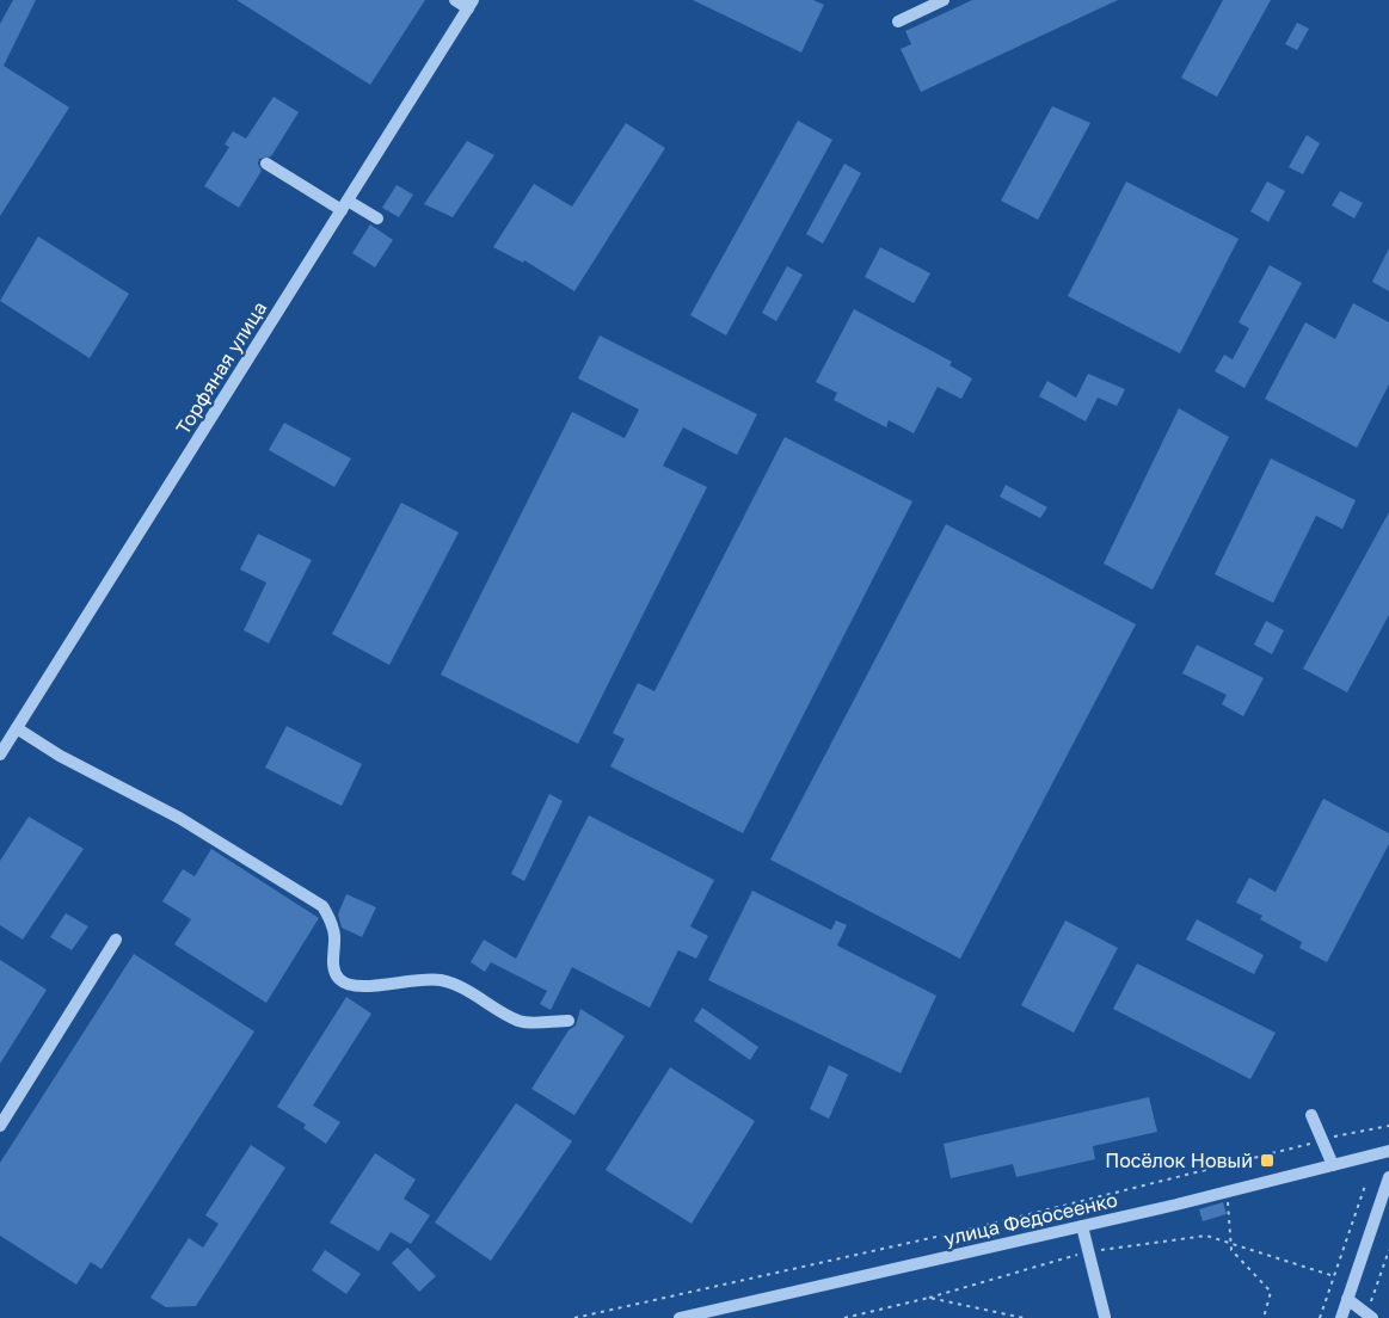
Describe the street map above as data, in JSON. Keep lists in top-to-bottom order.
{
  "streets": {
    "street": ["Торфяная улица", "улица Федосеенко"]
  },
  "places": {
    "transit": ["Посёлок Новый"]
  }
}
